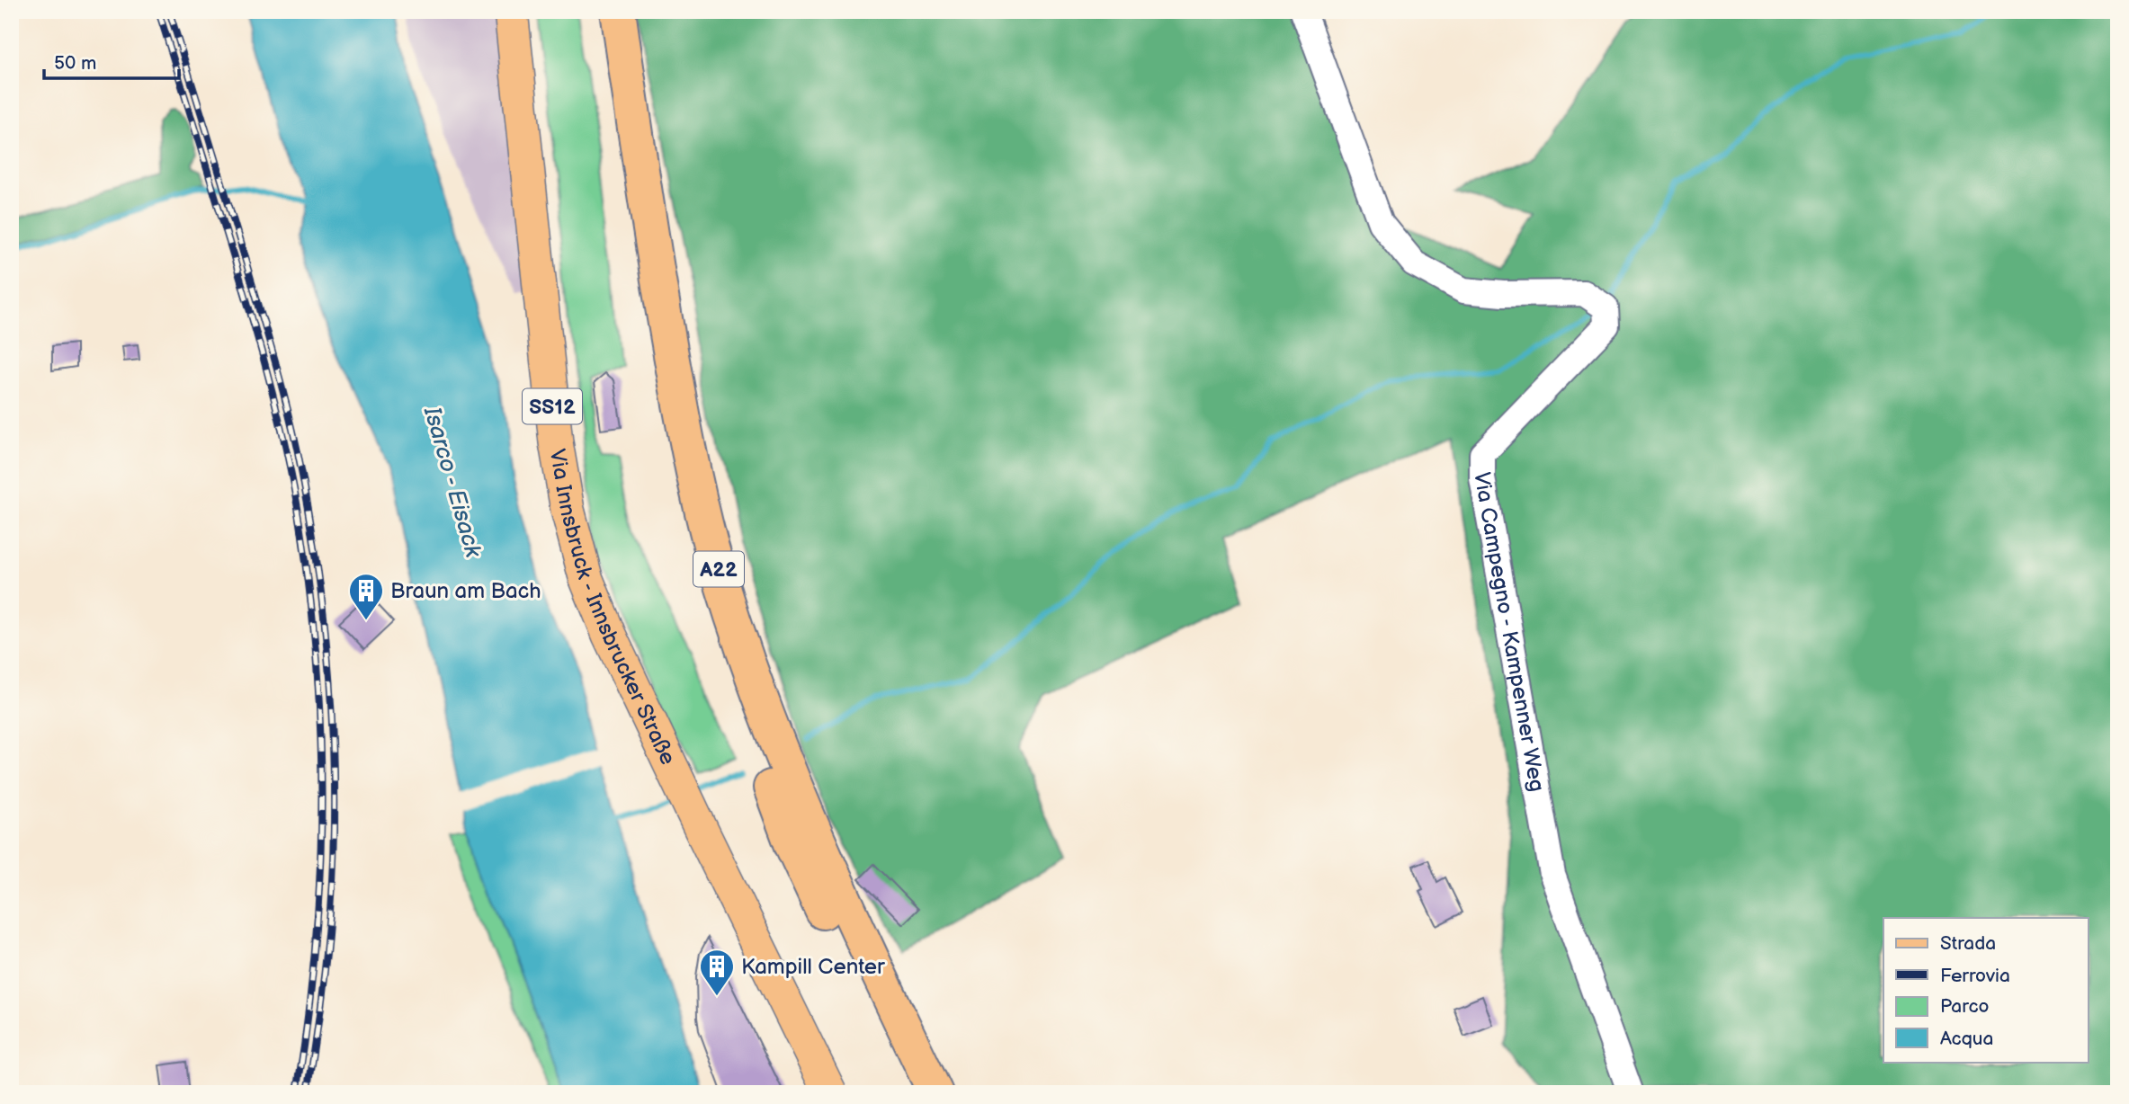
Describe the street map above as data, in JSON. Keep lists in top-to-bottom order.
{
  "streets": {
    "highway": ["A22"],
    "main road": ["SS12", "Via Innsbruck - Innsbrucker Straße"],
    "street": ["Via Campegno - Kampenner Weg"]
  },
  "water": ["Isarco - Eisack"],
  "places": {
    "building": ["Braun am Bach", "Kampill Center"]
  },
  "legend": [
    "Strada",
    "Ferrovia",
    "Parco",
    "Acqua"
  ],
  "scale_bar": "50 m"
}
